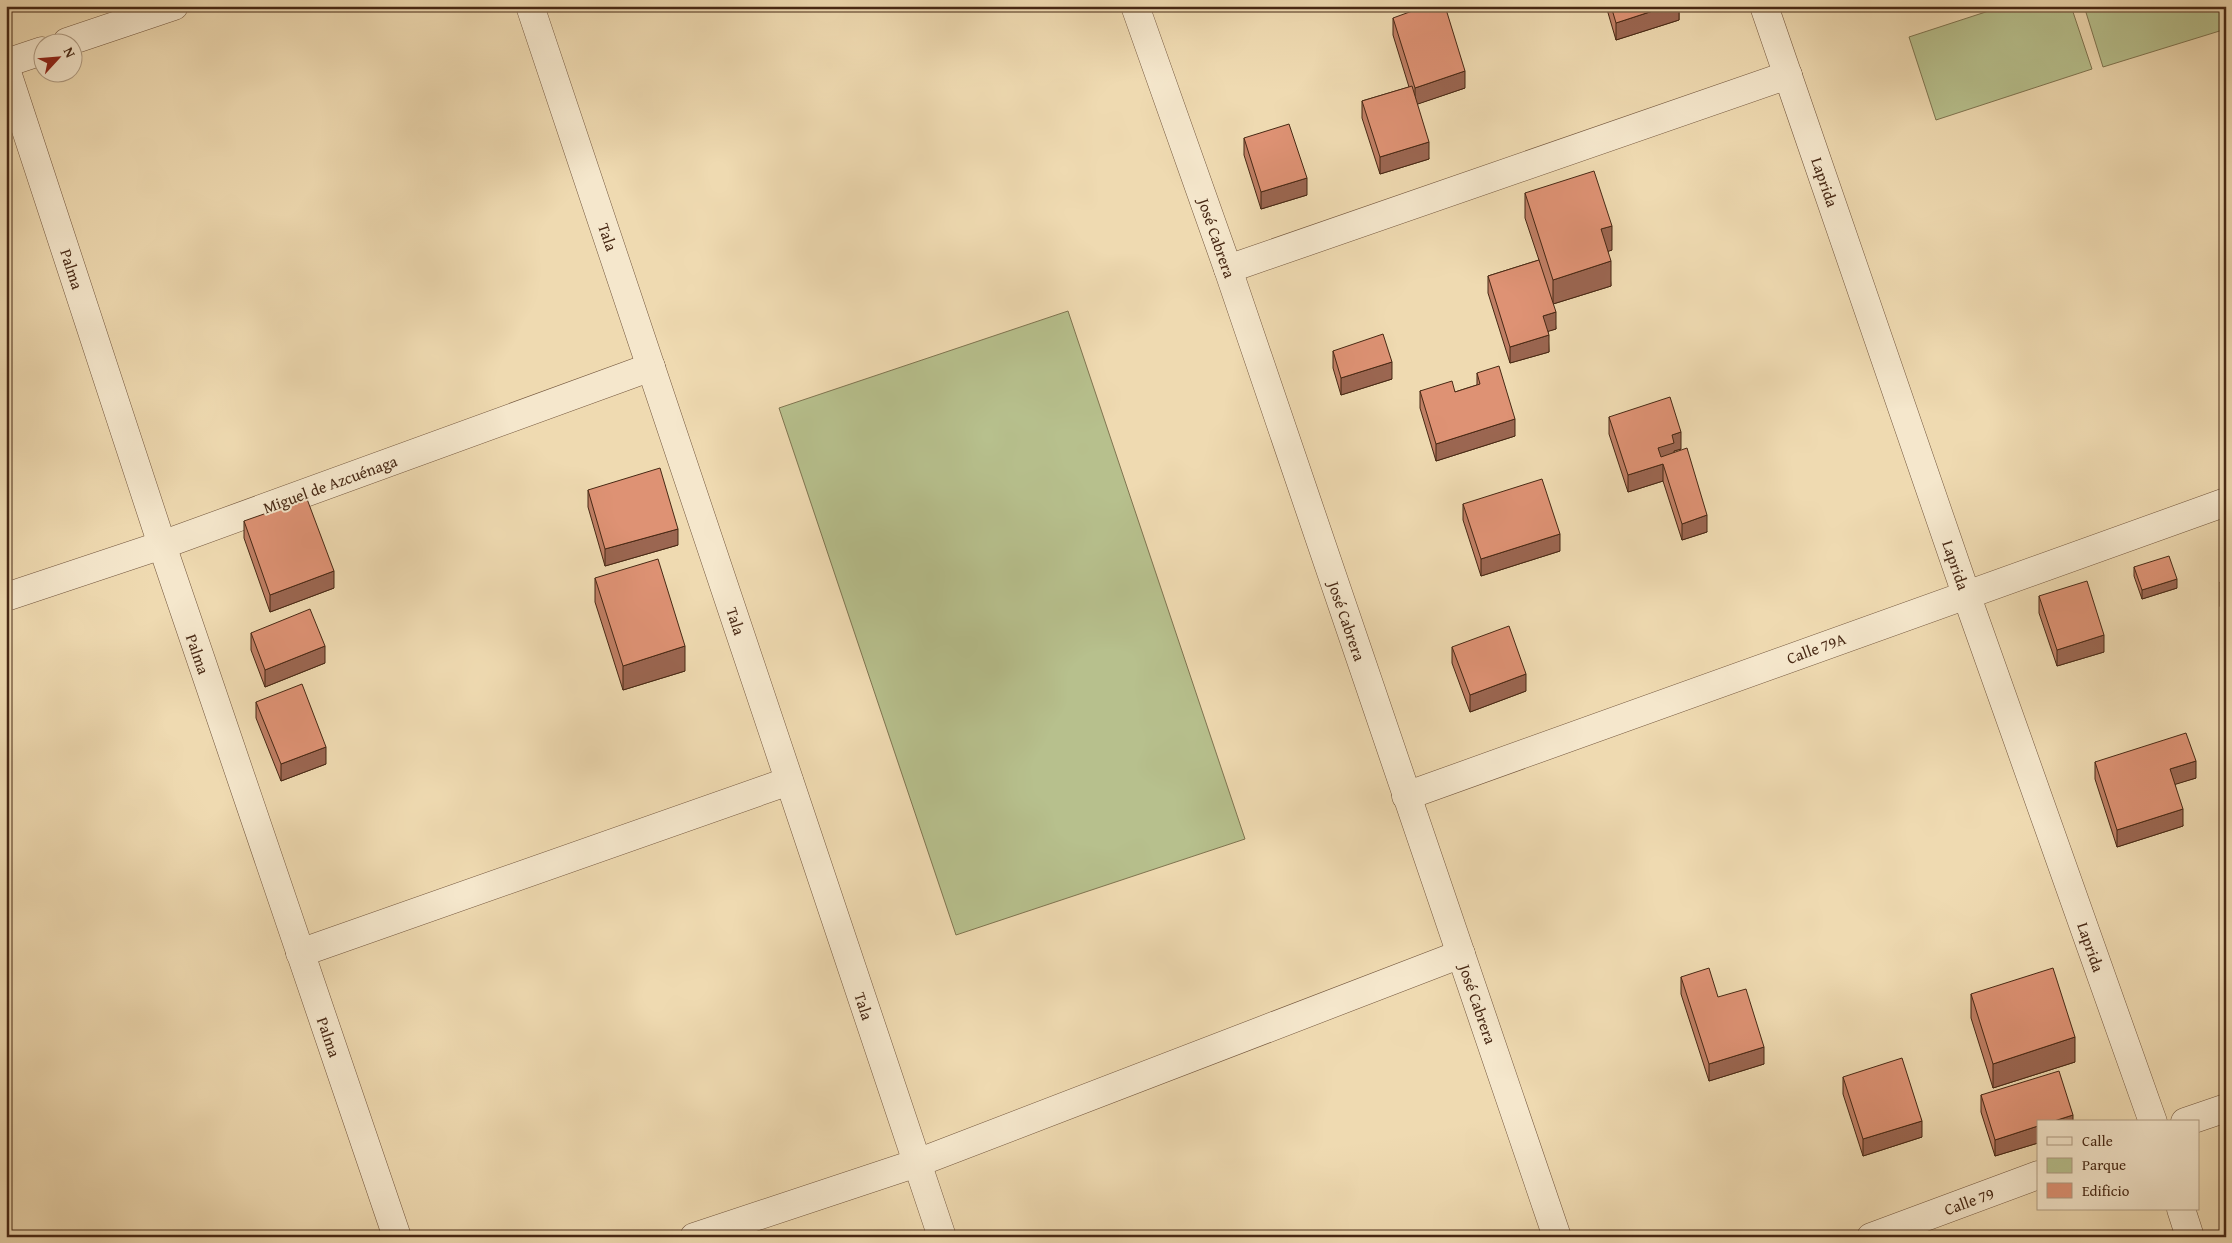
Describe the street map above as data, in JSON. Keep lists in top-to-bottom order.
{
  "streets": {
    "street": [
      "Laprida",
      "Tala",
      "José Cabrera",
      "Palma",
      "Miguel de Azcuénaga",
      "Calle 79A",
      "Calle 79"
    ]
  },
  "crossings": [
    ["Laprida", "Calle 79A"],
    ["Tala", "Miguel de Azcuénaga"],
    ["José Cabrera", "Calle 79A"],
    ["Palma", "Miguel de Azcuénaga"]
  ],
  "legend": ["Calle", "Parque", "Edificio"],
  "north": "top right"
}
